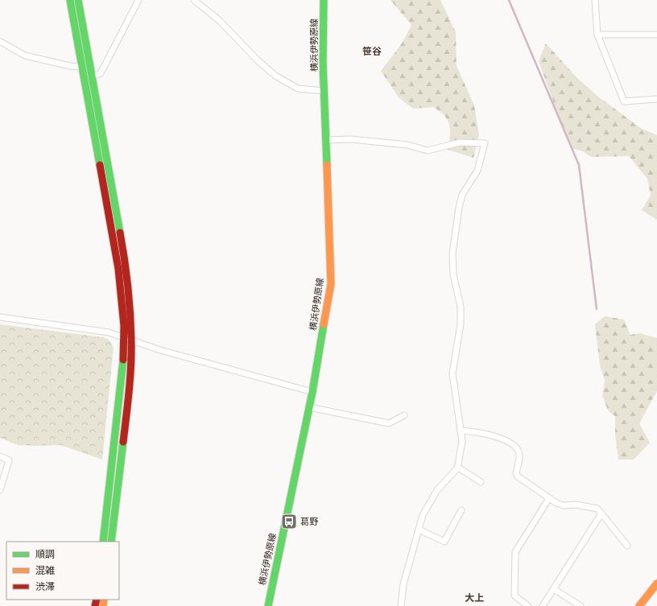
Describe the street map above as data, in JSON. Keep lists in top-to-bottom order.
{
  "streets": {
    "main road": ["横浜伊勢原線"]
  },
  "districts": ["笹谷", "大上"],
  "places": {
    "bus stop": ["葛野"]
  },
  "legend": ["順調", "混雑", "渋滞"]
}
